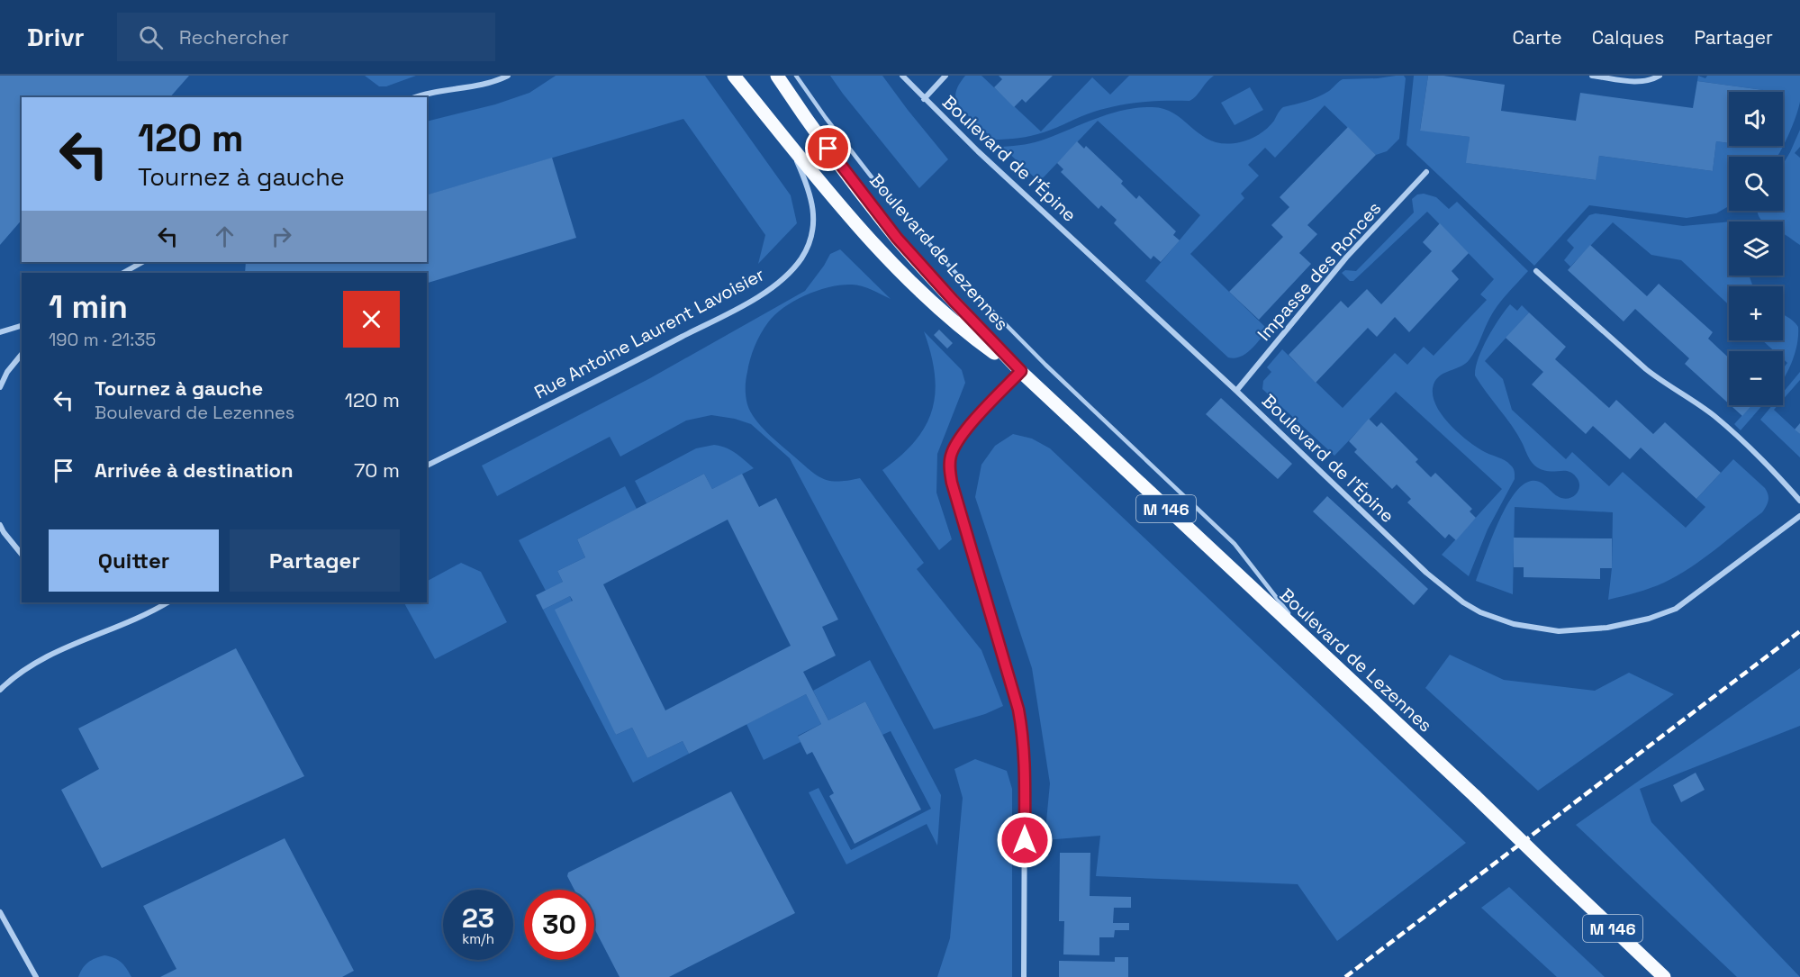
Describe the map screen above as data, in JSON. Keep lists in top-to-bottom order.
{
  "streets": {
    "main road": ["Boulevard de Lezennes", "M 146"],
    "street": ["Boulevard de l'Épine", "Impasse des Ronces", "Rue Antoine Laurent Lavoisier"]
  },
  "crossings": [
    ["Boulevard de l'Épine", "Impasse des Ronces"],
    ["Boulevard de Lezennes", "Rue Antoine Laurent Lavoisier"]
  ],
  "page": {
    "header": "Drivr",
    "search": "Rechercher",
    "nav": ["Carte", "Calques", "Partager"],
    "map_buttons": ["+", "−"],
    "turn": ["120 m", "Tournez à gauche"],
    "heading": ["1 min", "190 m · 21:35"],
    "list": [
      {
        "name": "Tournez à gauche",
        "note": "Boulevard de Lezennes",
        "value": "120 m"
      },
      {
        "name": "Arrivée à destination",
        "value": "70 m"
      }
    ],
    "buttons": ["Quitter", "Partager"],
    "speed": "23 km/h",
    "limit": "30"
  }
}
